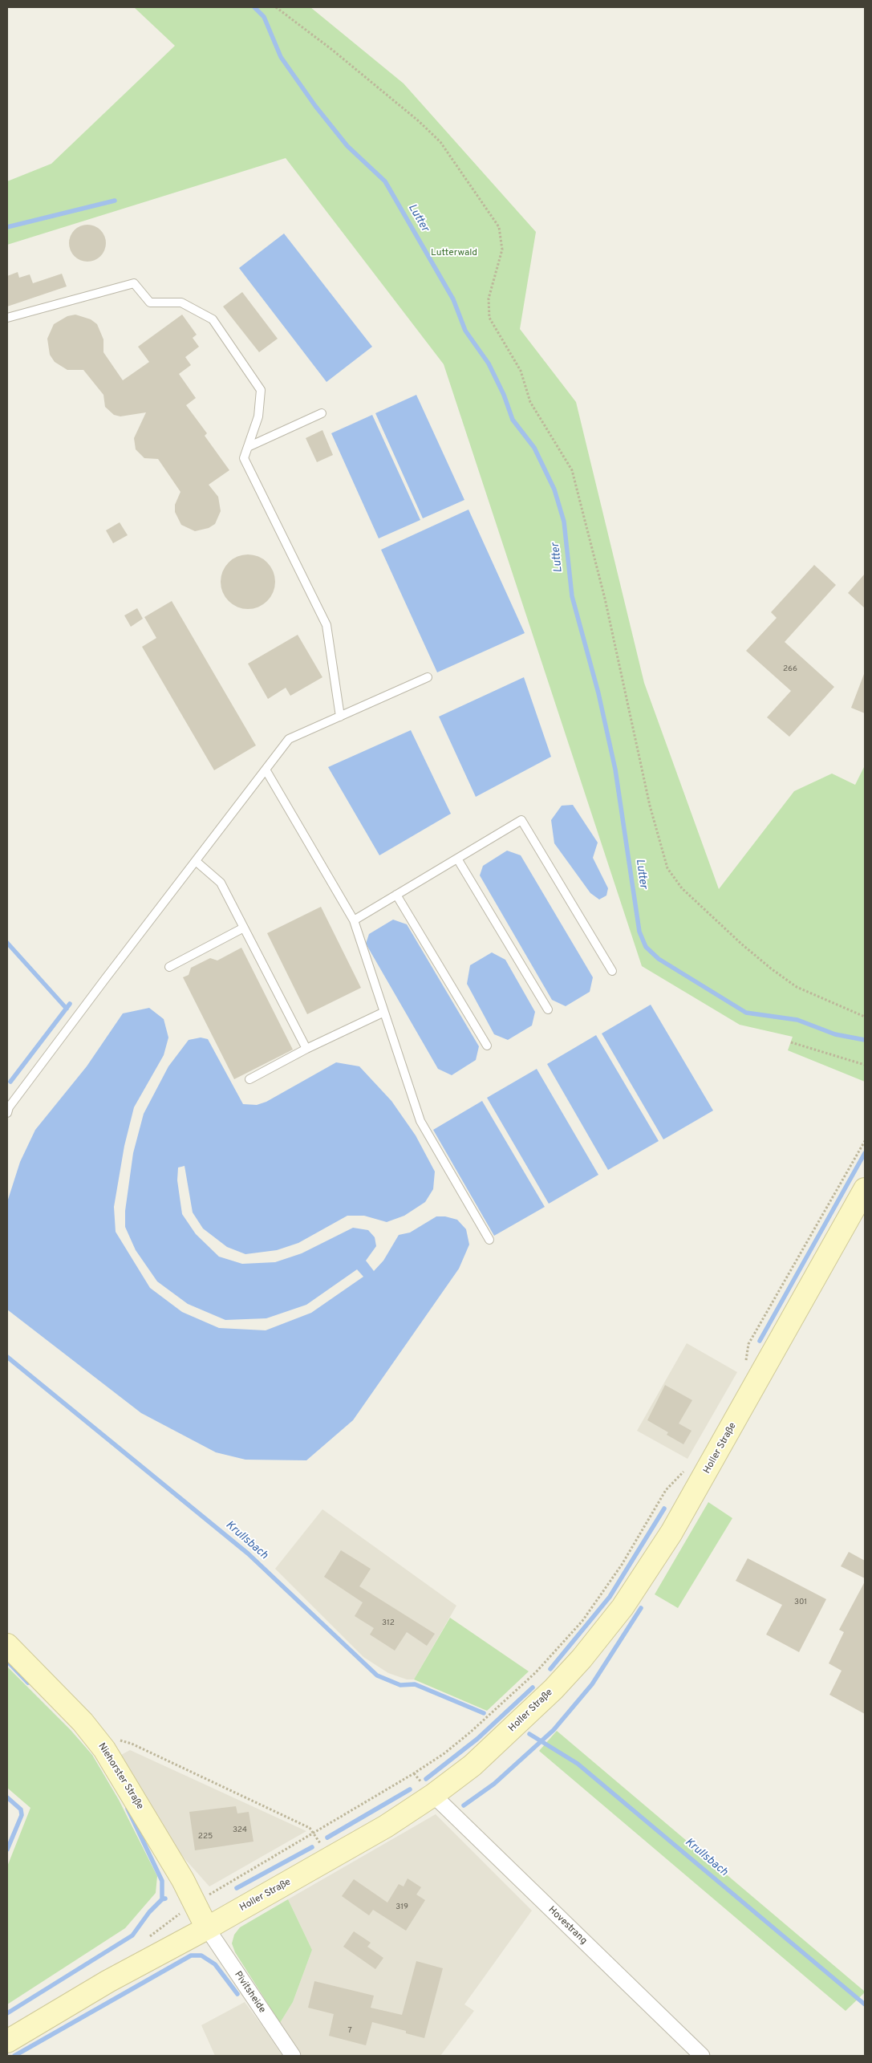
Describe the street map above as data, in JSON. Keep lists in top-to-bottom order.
{
  "streets": {
    "street": [
      "Holler Straße",
      "Niehorster Straße",
      "Hovestrang",
      "Pivitsheide"
    ]
  },
  "crossings": [
    ["Holler Straße", "Niehorster Straße"],
    ["Holler Straße", "Hovestrang"],
    ["Holler Straße", "Pivitsheide"],
    ["Niehorster Straße", "Pivitsheide"]
  ],
  "water": ["Lutter", "Krullsbach"],
  "parks": ["Lutterwald"],
  "house_numbers": [
    "266",
    "301",
    "312",
    "324",
    "225",
    "319",
    "7"
  ]
}
